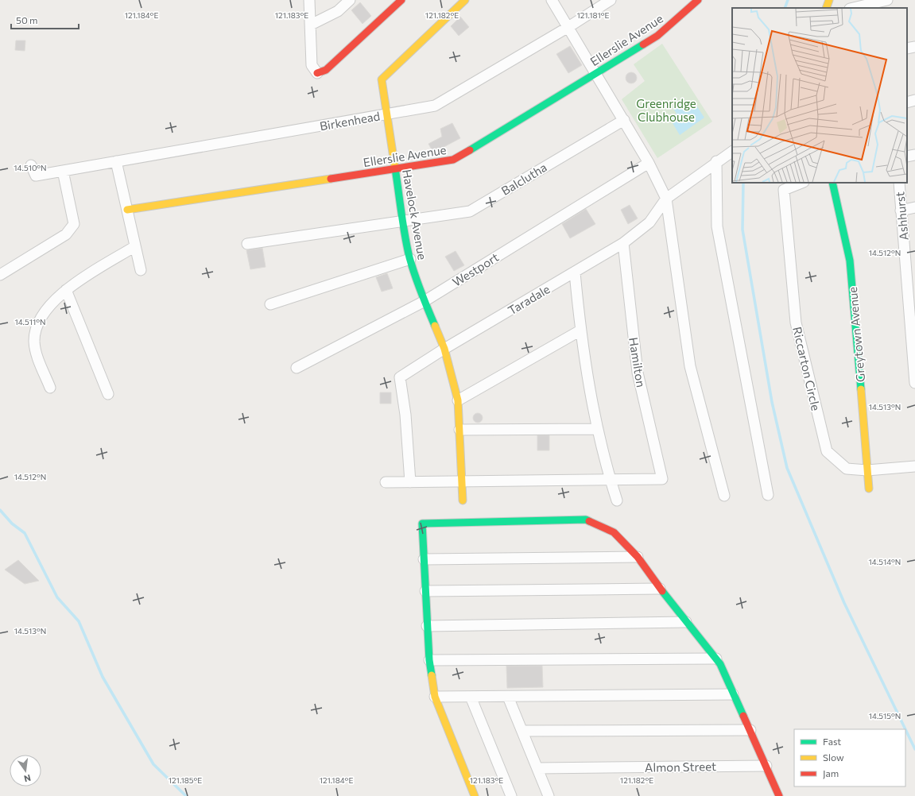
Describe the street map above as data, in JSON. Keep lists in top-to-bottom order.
{
  "streets": {
    "street": [
      "Ellerslie Avenue",
      "Birkenhead",
      "Balclutha",
      "Havelock Avenue",
      "Ashhurst",
      "Westport",
      "Taradale",
      "Greytown Avenue",
      "Hamilton",
      "Riccarton Circle",
      "Almon Street"
    ]
  },
  "crossings": [
    ["Ellerslie Avenue", "Havelock Avenue"],
    ["Birkenhead", "Havelock Avenue"],
    ["Balclutha", "Havelock Avenue"],
    ["Havelock Avenue", "Westport"],
    ["Havelock Avenue", "Taradale"],
    ["Taradale", "Hamilton"],
    ["Greytown Avenue", "Riccarton Circle"]
  ],
  "parks": ["Greenridge Clubhouse"],
  "legend": ["Fast", "Slow", "Jam"],
  "scale_bar": "50 m",
  "north": "bottom",
  "coordinates": [
    "121.184°E",
    "121.183°E",
    "121.182°E",
    "121.181°E",
    "14.510°N",
    "14.512°N",
    "14.511°N",
    "14.513°N",
    "14.514°N",
    "14.515°N",
    "121.185°E"
  ]
}
